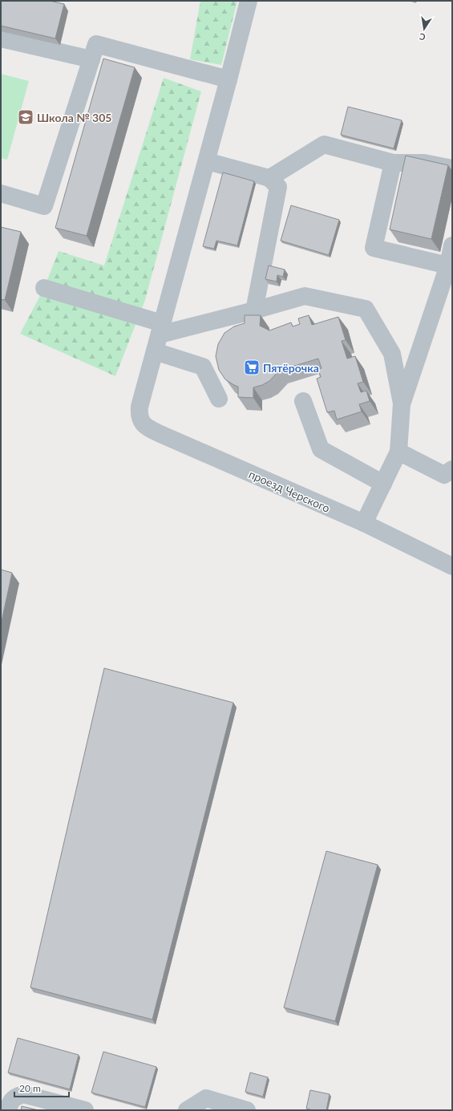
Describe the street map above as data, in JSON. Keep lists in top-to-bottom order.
{
  "streets": {
    "street": ["проезд Черского"]
  },
  "places": {
    "school or university": ["Школа № 305"],
    "supermarket": ["Пятёрочка"]
  },
  "scale_bar": "20 m",
  "north": "bottom"
}
